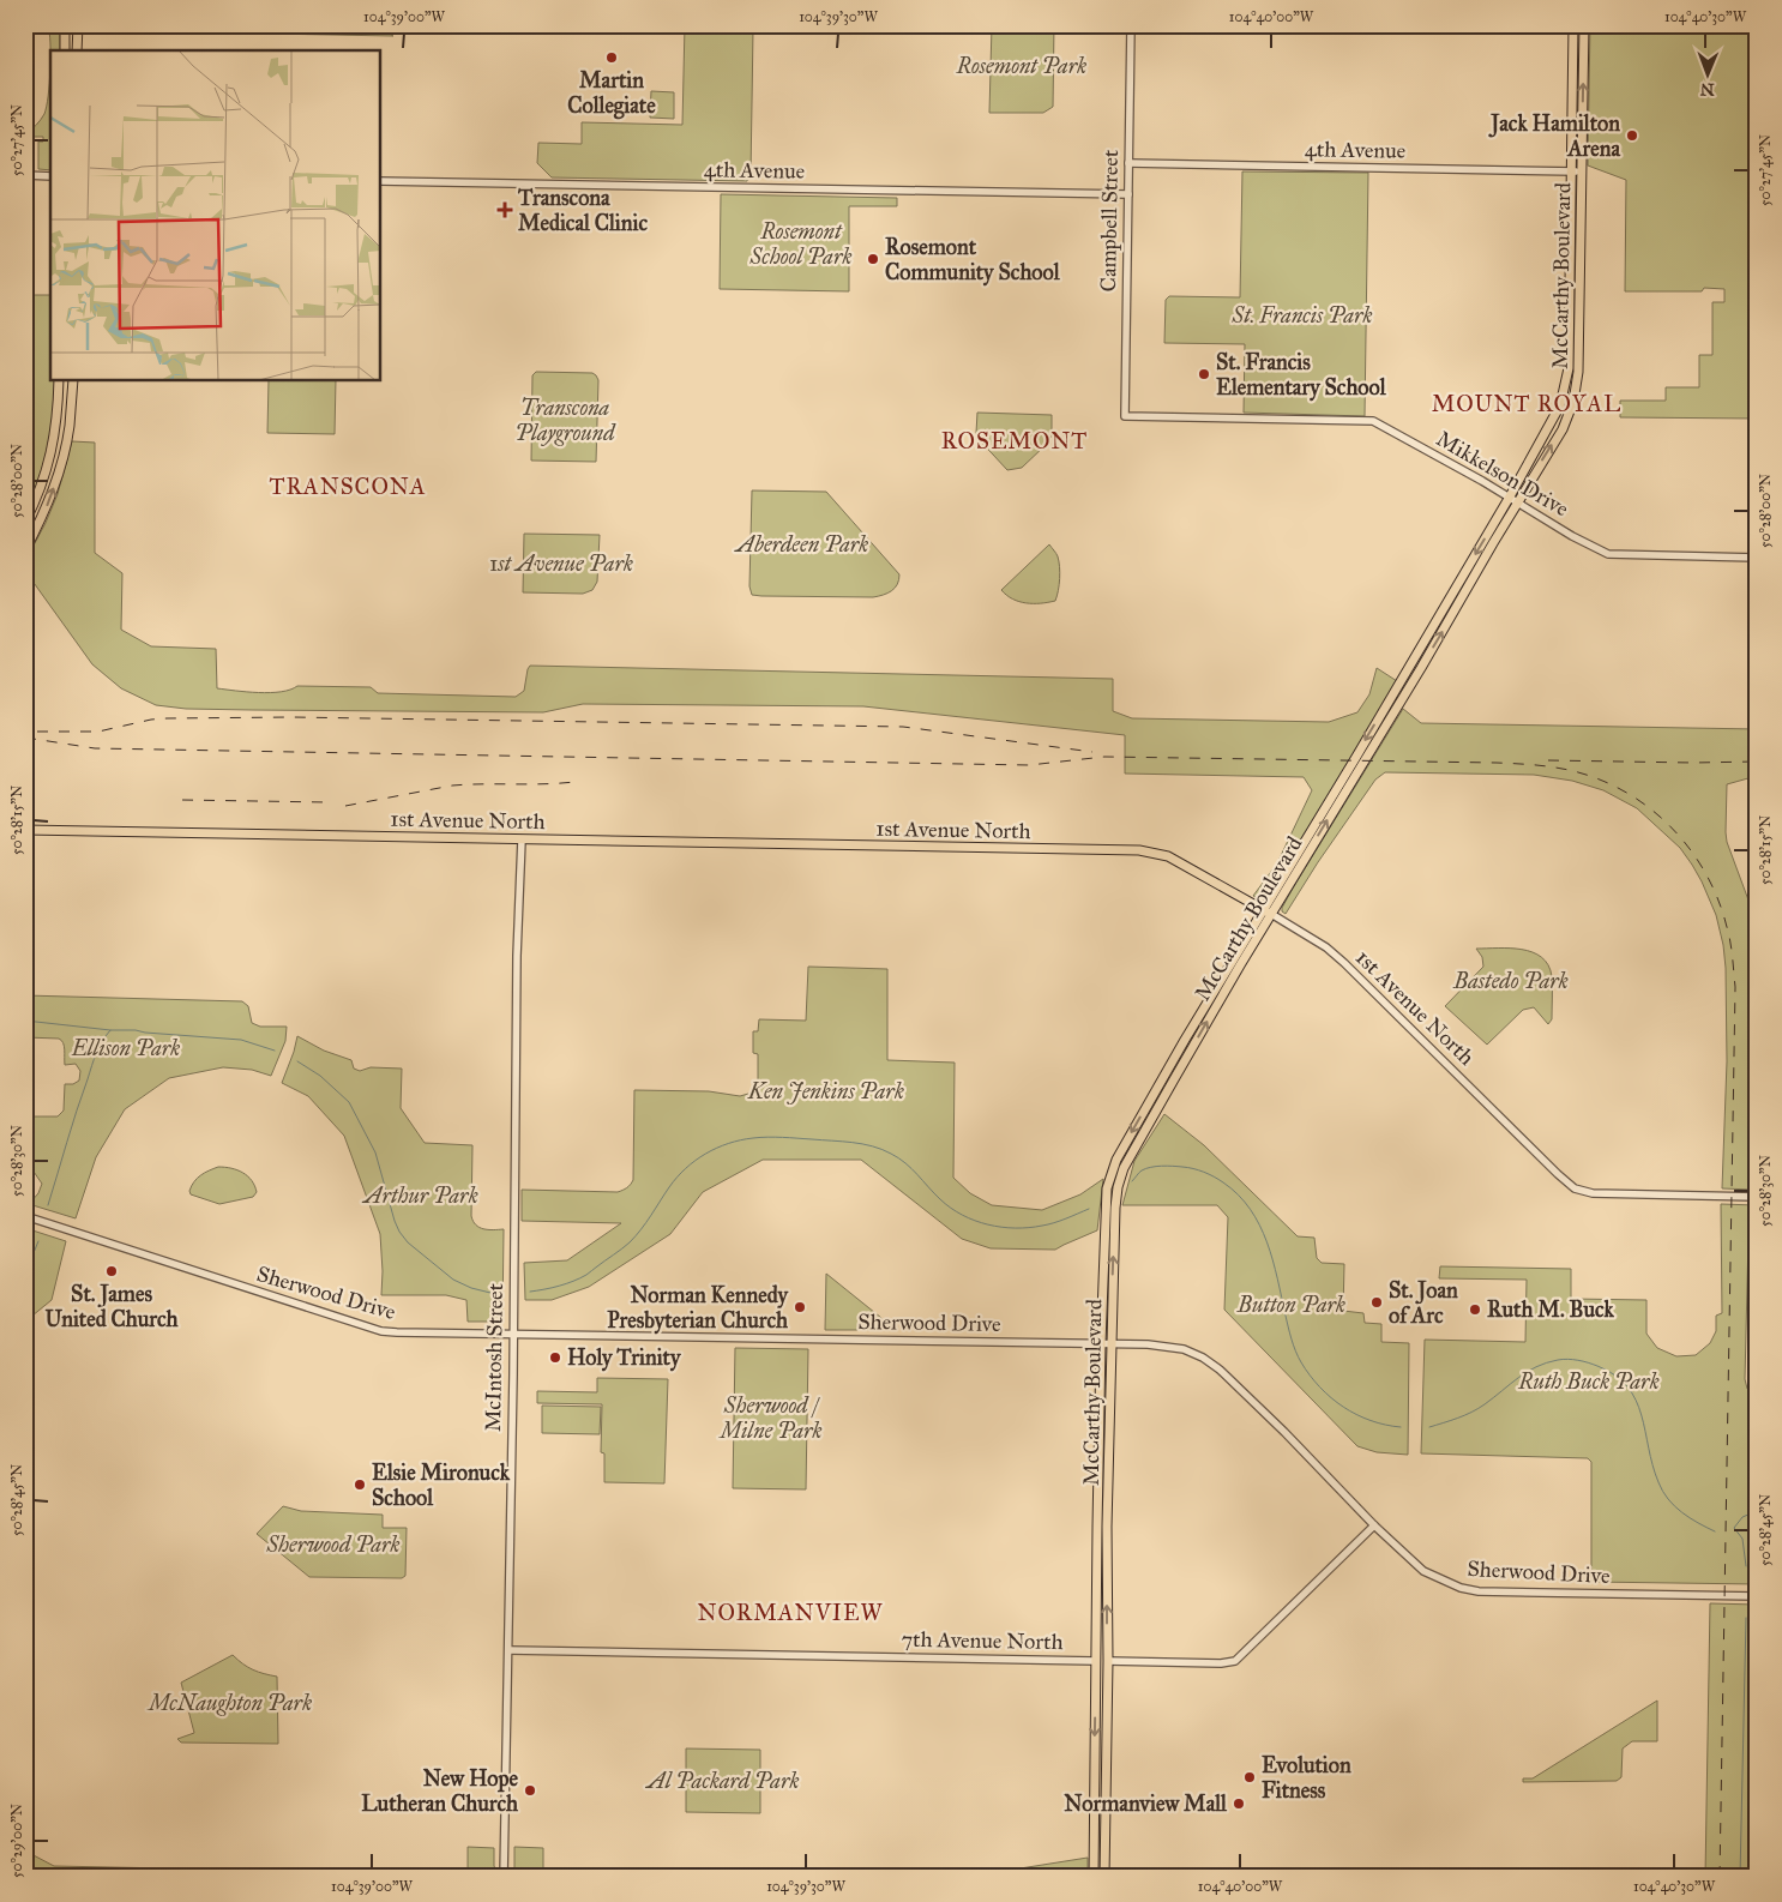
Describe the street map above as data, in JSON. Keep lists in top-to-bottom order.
{
  "streets": {
    "main road": ["McCarthy Boulevard", "1st Avenue North"],
    "street": [
      "4th Avenue",
      "Campbell Street",
      "Mikkelson Drive",
      "Sherwood Drive",
      "McIntosh Street",
      "7th Avenue North"
    ]
  },
  "crossings": [
    ["4th Avenue", "Campbell Street"],
    ["4th Avenue", "McCarthy Boulevard"],
    ["Campbell Street", "Mikkelson Drive"],
    ["McCarthy Boulevard", "Mikkelson Drive"],
    ["McCarthy Boulevard", "1st Avenue North"],
    ["McCarthy Boulevard", "Sherwood Drive"],
    ["McCarthy Boulevard", "7th Avenue North"],
    ["1st Avenue North", "McIntosh Street"],
    ["Sherwood Drive", "McIntosh Street"],
    ["McIntosh Street", "7th Avenue North"]
  ],
  "districts": [
    "MOUNT ROYAL",
    "ROSEMONT",
    "TRANSCONA",
    "NORMANVIEW"
  ],
  "parks": [
    "Rosemont Park",
    "Rosemont School Park",
    "St. Francis Park",
    "Transcona Playground",
    "Aberdeen Park",
    "1st Avenue Park",
    "Bastedo Park",
    "Ellison Park",
    "Ken Jenkins Park",
    "Arthur Park",
    "Button Park",
    "Ruth Buck Park",
    "Sherwood / Milne Park",
    "Sherwood Park",
    "McNaughton Park",
    "Al Packard Park"
  ],
  "places": {
    "other": [
      "Martin Collegiate",
      "Jack Hamilton Arena",
      "Rosemont Community School",
      "St. Francis Elementary School",
      "St. James United Church",
      "St. Joan of Arc",
      "Norman Kennedy Presbyterian Church",
      "Ruth M. Buck",
      "Holy Trinity",
      "Elsie Mironuck School",
      "Evolution Fitness",
      "New Hope Lutheran Church",
      "Normanview Mall"
    ],
    "health": ["Transcona Medical Clinic"]
  },
  "north": "bottom",
  "coordinates": [
    "104°39'00\"W",
    "104°39'30\"W",
    "104°40'00\"W",
    "104°40'30\"W",
    "50°27'45\"N",
    "50°28'00\"N",
    "50°28'15\"N",
    "50°28'30\"N",
    "50°28'45\"N",
    "50°29'00\"N"
  ]
}
